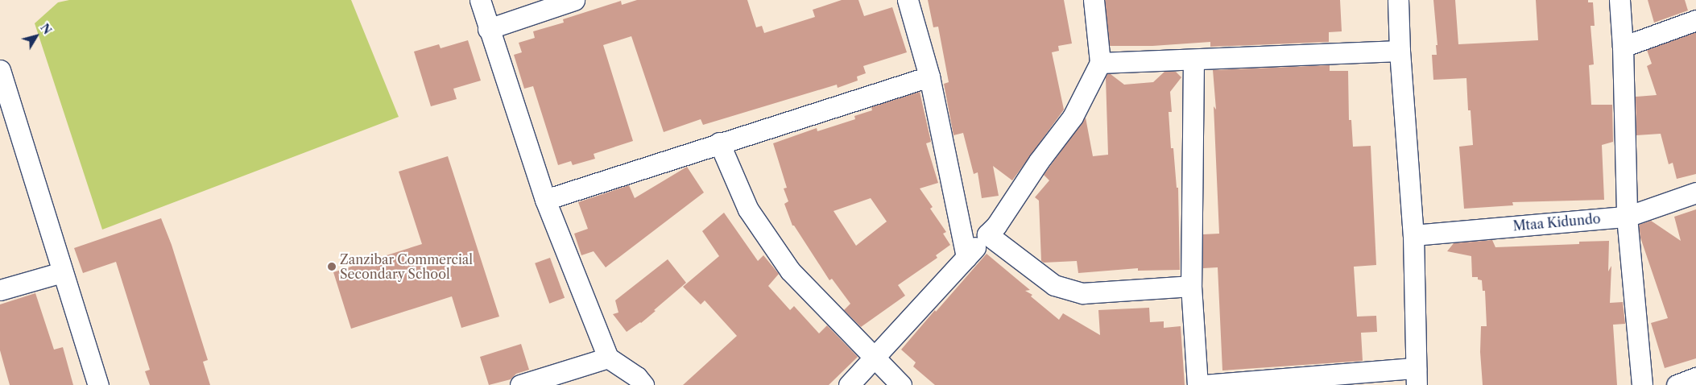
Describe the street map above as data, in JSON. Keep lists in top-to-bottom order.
{
  "streets": {
    "street": ["Mtaa Kidundo"]
  },
  "places": ["Zanzibar Commercial Secondary School"],
  "north": "top right"
}
